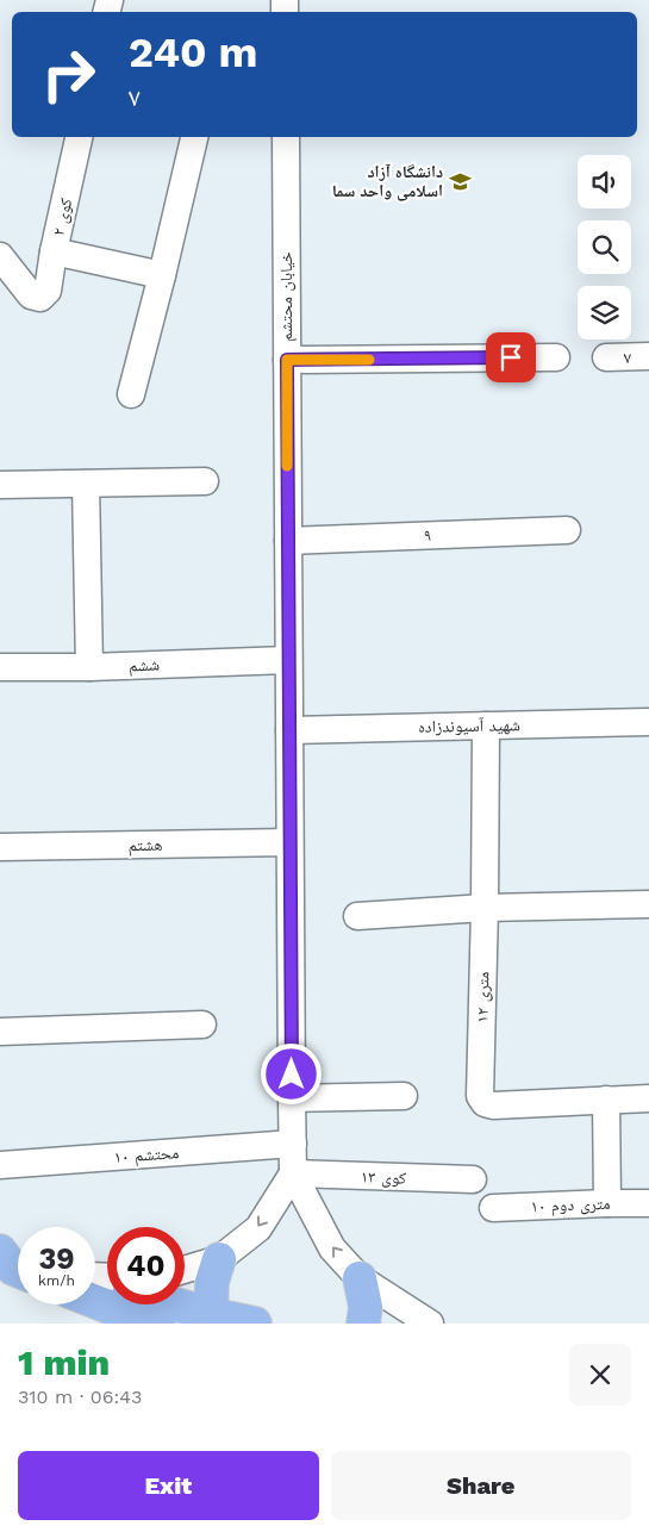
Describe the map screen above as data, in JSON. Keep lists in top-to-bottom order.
{
  "streets": {
    "street": [
      "کوی ۲",
      "خیابان محتشم",
      "۷",
      "۹",
      "ششم",
      "شهید آسیوندزاده",
      "هشتم",
      "۱۲ متری",
      "محتشم ۱۰",
      "کوی ۱۳",
      "۱۰ متری دوم"
    ]
  },
  "crossings": [
    ["خیابان محتشم", "۹"],
    ["خیابان محتشم", "ششم"],
    ["خیابان محتشم", "شهید آسیوندزاده"],
    ["خیابان محتشم", "هشتم"],
    ["خیابان محتشم", "محتشم ۱۰"],
    ["خیابان محتشم", "کوی ۱۳"],
    ["شهید آسیوندزاده", "۱۲ متری"]
  ],
  "places": {
    "school or university": ["دانشگاه آزاد اسلامی واحد سما"]
  },
  "page": {
    "turn": ["240 m", "۷"],
    "speed": "39 km/h",
    "limit": "40",
    "heading": ["1 min", "310 m · 06:43"],
    "buttons": ["Exit", "Share"]
  }
}
